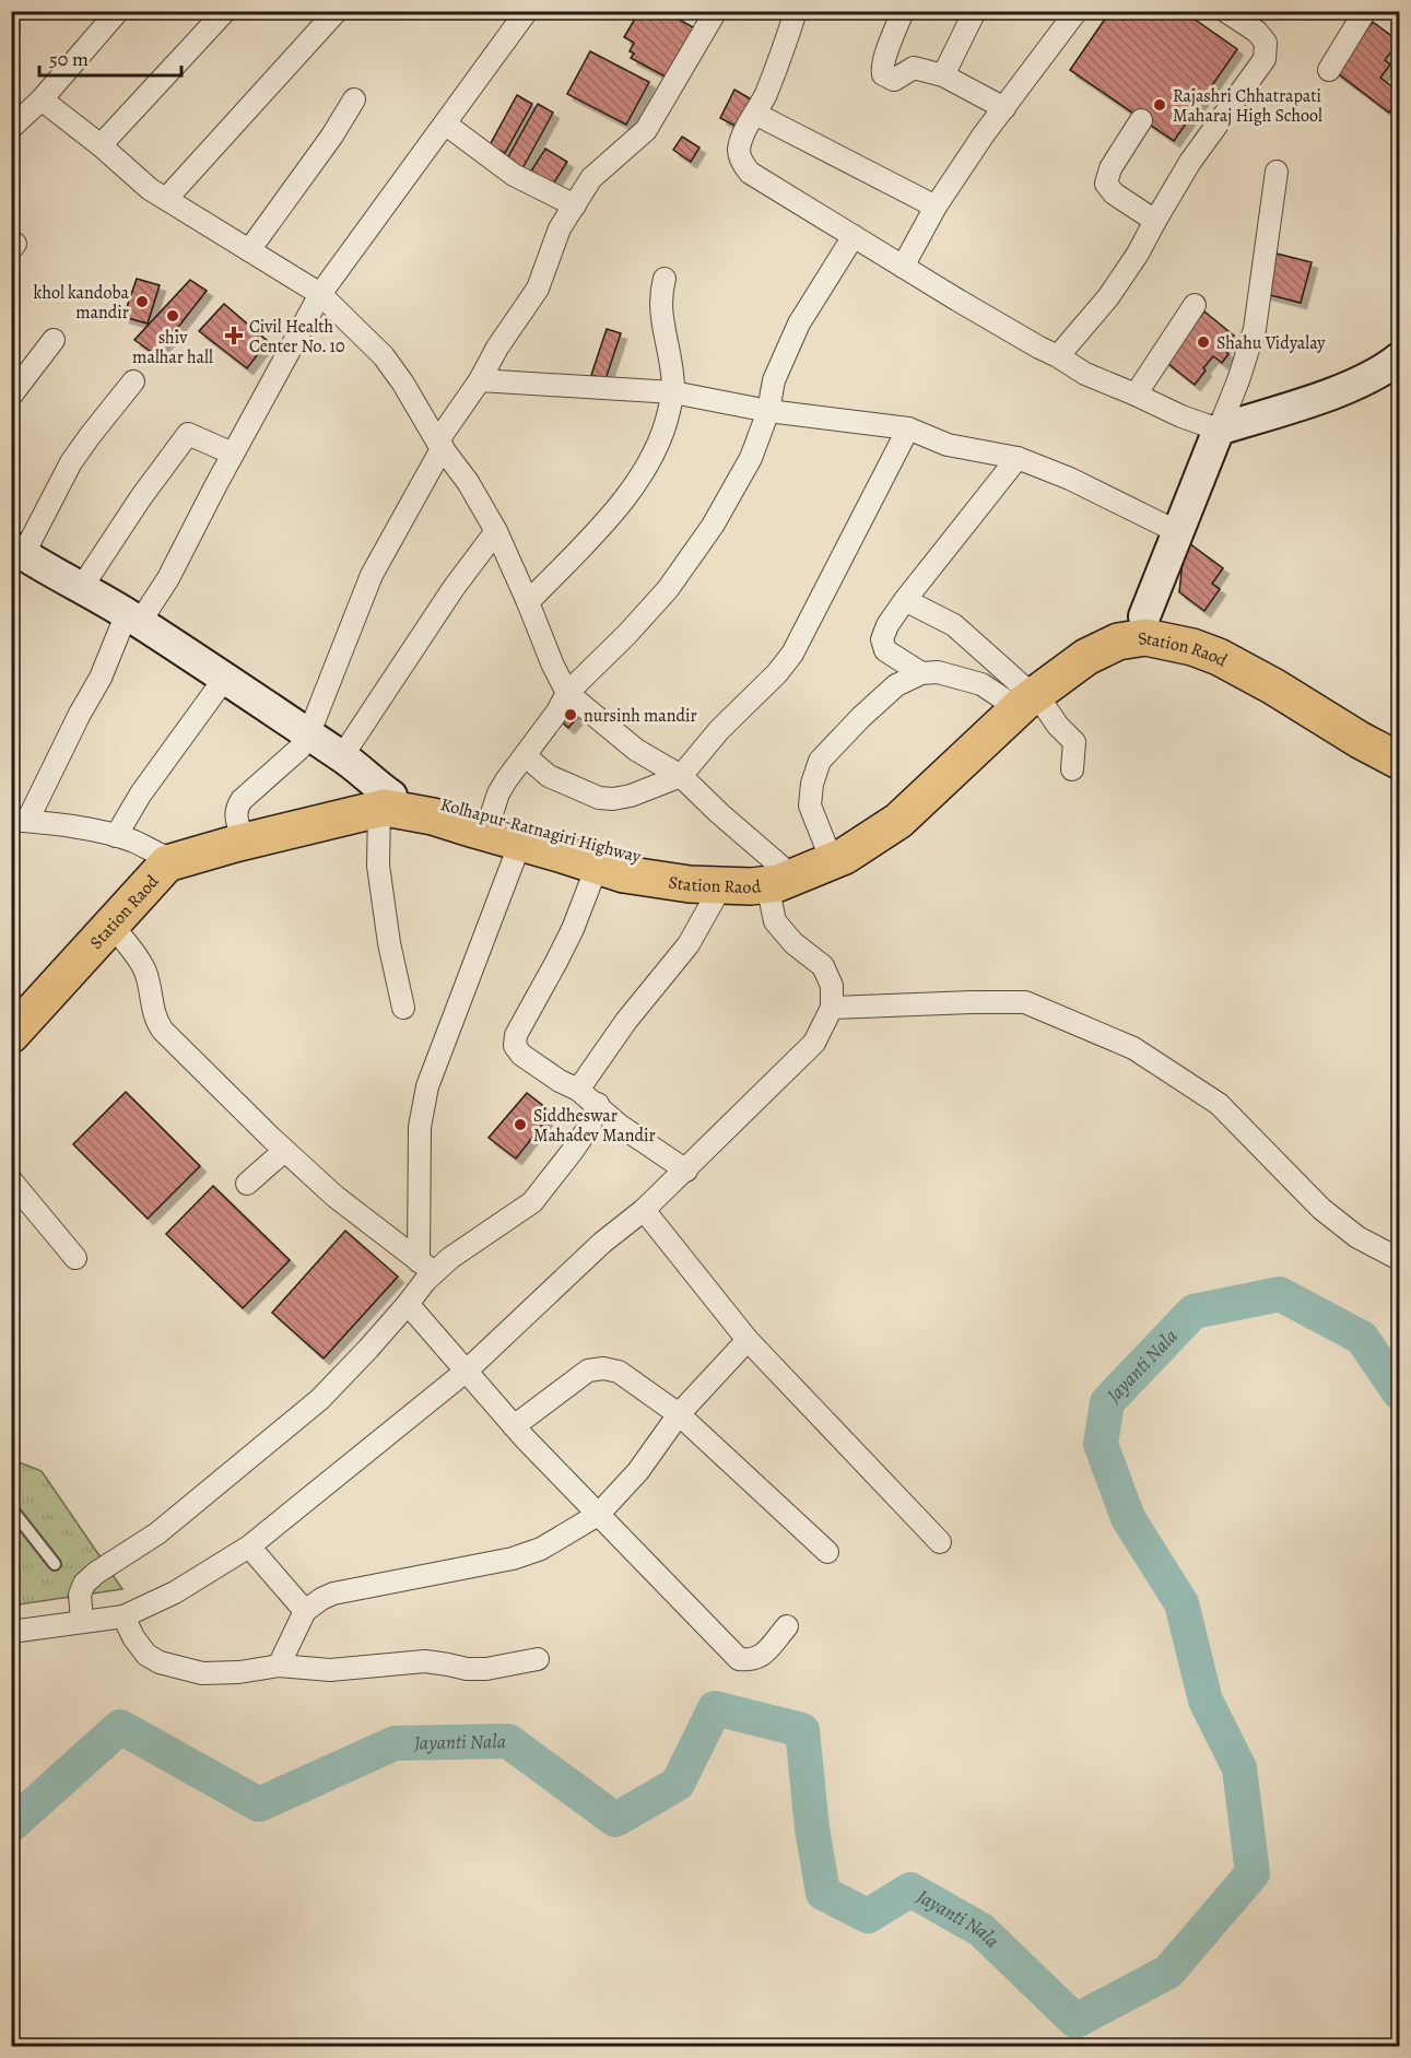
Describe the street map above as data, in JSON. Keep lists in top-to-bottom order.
{
  "streets": {
    "highway": ["Station Raod", "Kolhapur-Ratnagiri Highway"]
  },
  "crossings": [
    ["Station Raod", "Kolhapur-Ratnagiri Highway"]
  ],
  "water": ["Jayanti Nala"],
  "places": {
    "other": [
      "Rajashri Chhatrapati Maharaj High School",
      "khol kandoba mandir",
      "shiv malhar hall",
      "Shahu Vidyalay",
      "nursinh mandir",
      "Siddheswar Mahadev Mandir"
    ],
    "health": ["Civil Health Center No. 10"]
  },
  "scale_bar": "50 m"
}
